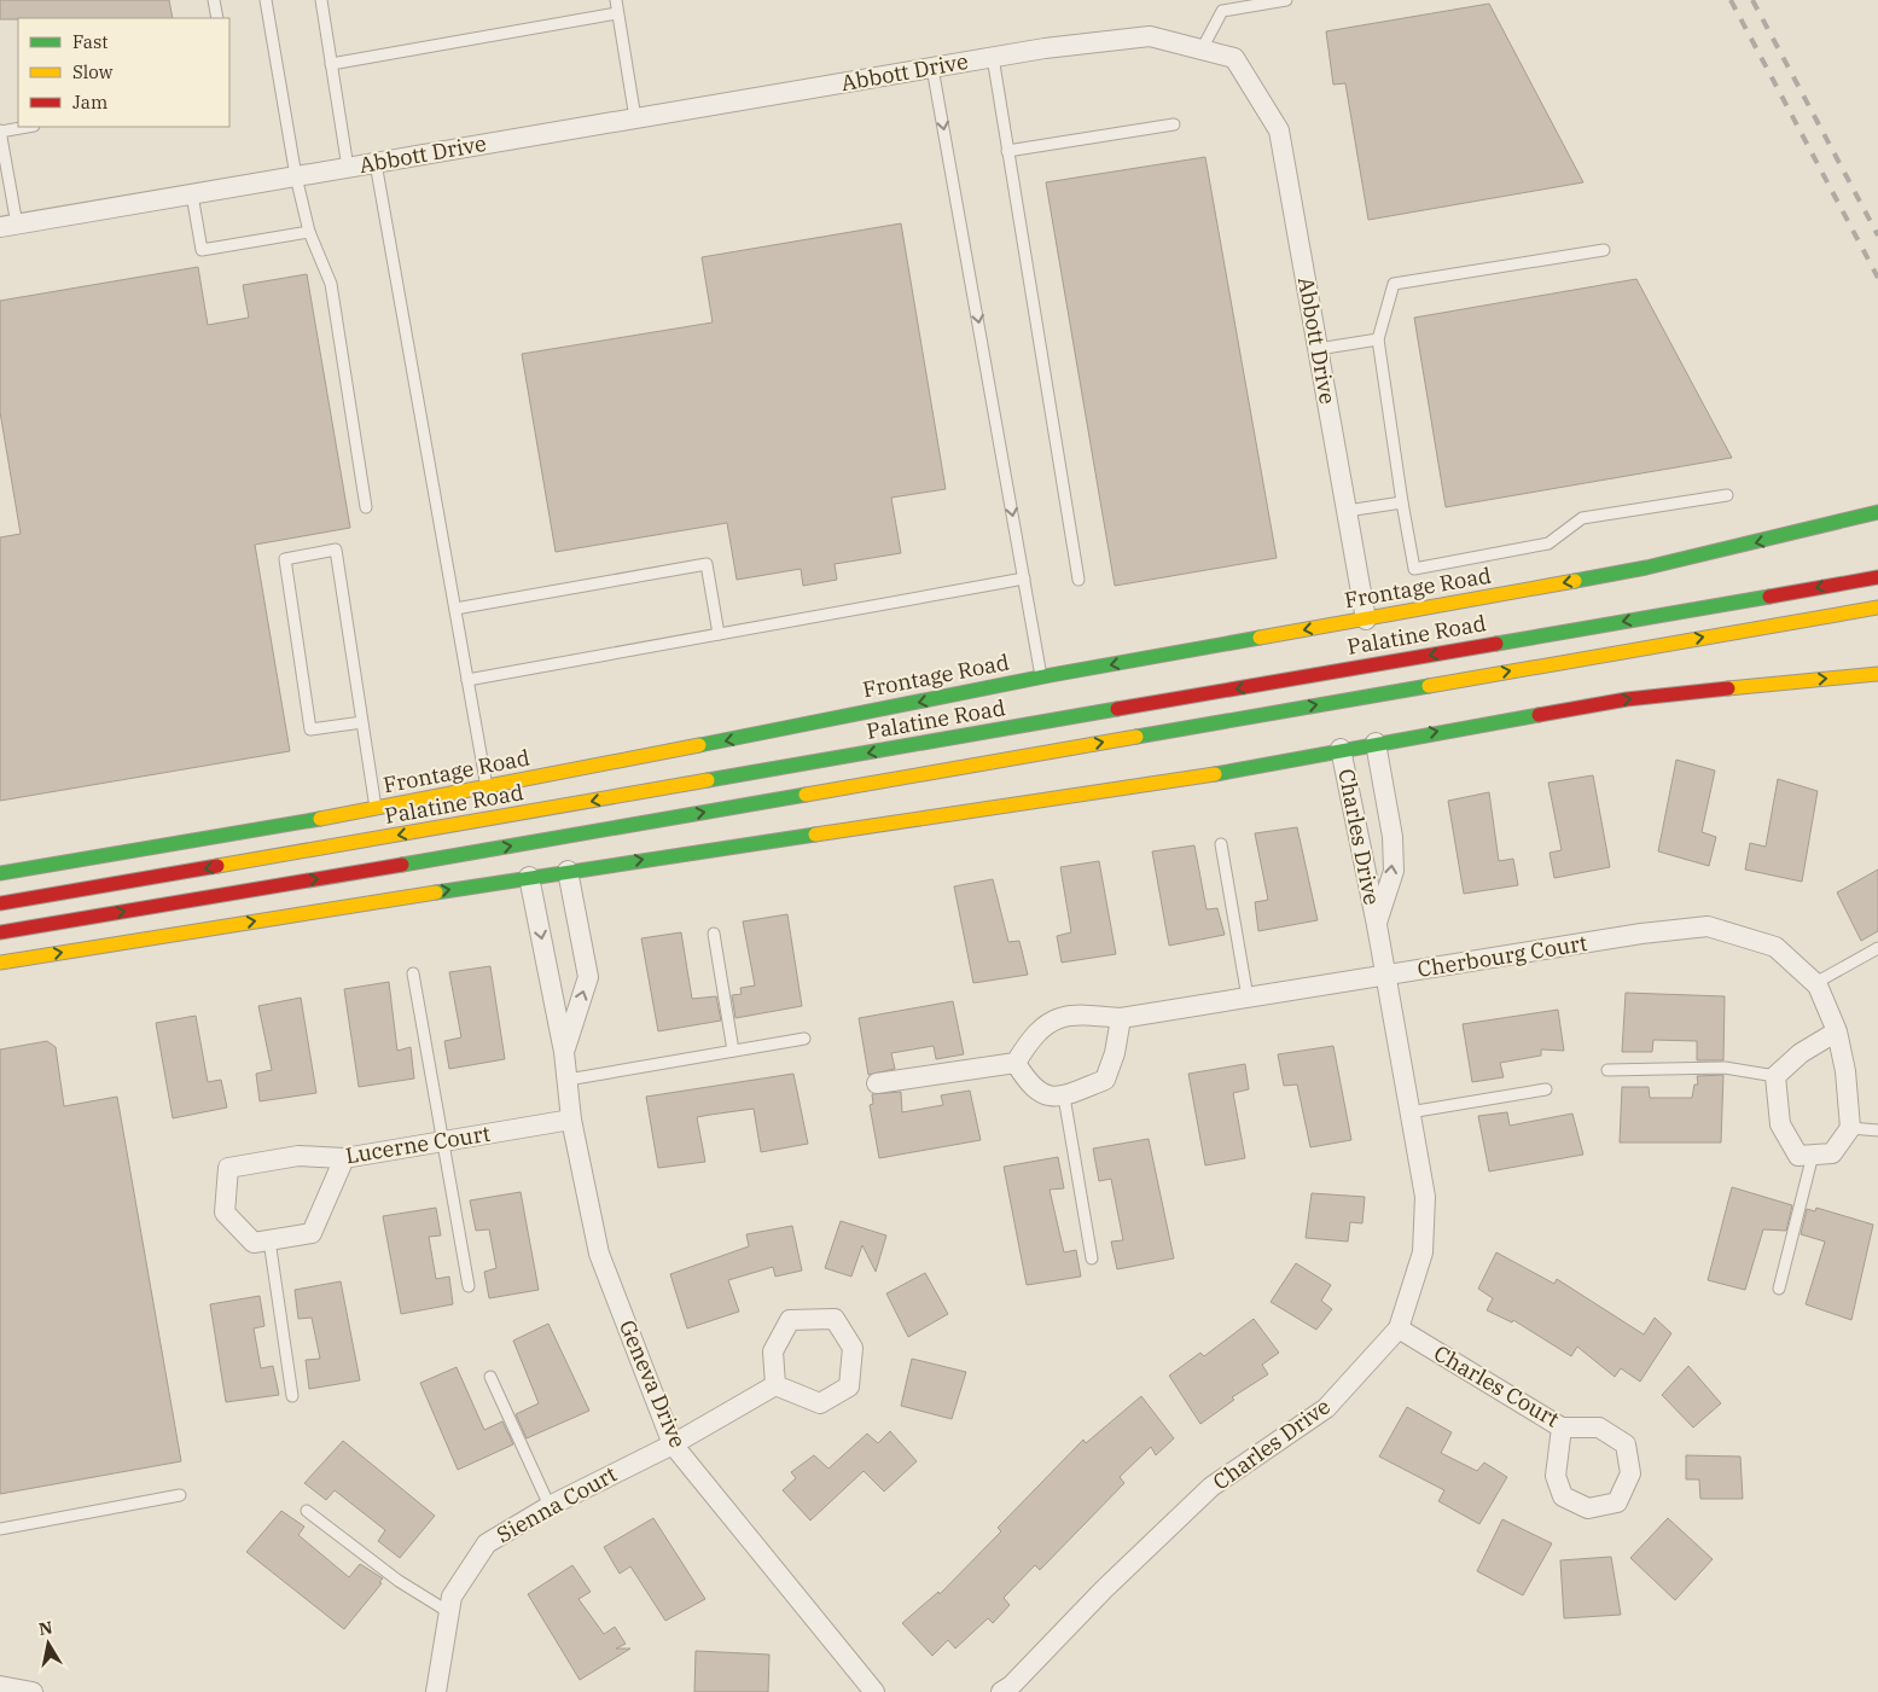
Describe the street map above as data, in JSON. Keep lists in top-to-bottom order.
{
  "streets": {
    "main road": ["Frontage Road", "Palatine Road"],
    "street": [
      "Abbott Drive",
      "Charles Drive",
      "Cherbourg Court",
      "Lucerne Court",
      "Geneva Drive",
      "Charles Court",
      "Sienna Court"
    ]
  },
  "crossings": [
    ["Abbott Drive", "Frontage Road"],
    ["Charles Drive", "Cherbourg Court"],
    ["Charles Drive", "Charles Court"],
    ["Lucerne Court", "Geneva Drive"],
    ["Geneva Drive", "Sienna Court"]
  ],
  "legend": ["Fast", "Slow", "Jam"],
  "north": "top"
}
